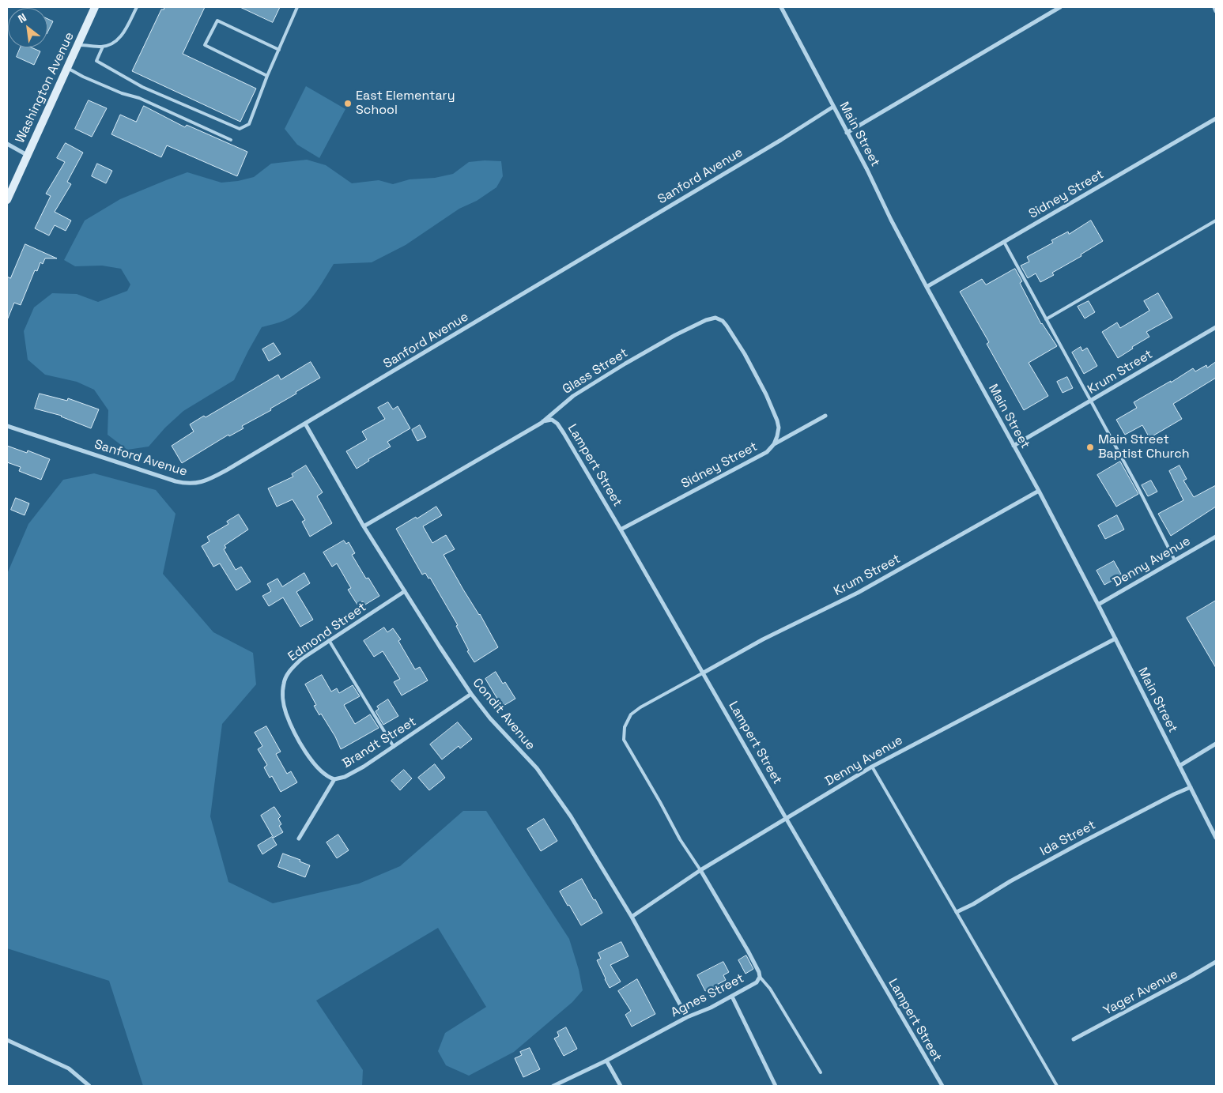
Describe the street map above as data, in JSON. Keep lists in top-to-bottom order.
{
  "streets": {
    "main road": ["Washington Avenue"],
    "street": [
      "Main Street",
      "Sanford Avenue",
      "Sidney Street",
      "Glass Street",
      "Krum Street",
      "Lampert Street",
      "Denny Avenue",
      "Edmond Street",
      "Condit Avenue",
      "Brandt Street",
      "Ida Street",
      "Yager Avenue",
      "Agnes Street"
    ]
  },
  "crossings": [
    ["Main Street", "Sanford Avenue"],
    ["Main Street", "Sidney Street"],
    ["Main Street", "Krum Street"],
    ["Main Street", "Denny Avenue"],
    ["Main Street", "Ida Street"],
    ["Sanford Avenue", "Condit Avenue"],
    ["Sidney Street", "Glass Street"],
    ["Sidney Street", "Lampert Street"],
    ["Glass Street", "Lampert Street"],
    ["Glass Street", "Condit Avenue"],
    ["Krum Street", "Lampert Street"],
    ["Lampert Street", "Denny Avenue"],
    ["Denny Avenue", "Condit Avenue"],
    ["Denny Avenue", "Agnes Street"],
    ["Edmond Street", "Condit Avenue"],
    ["Edmond Street", "Brandt Street"],
    ["Condit Avenue", "Brandt Street"],
    ["Condit Avenue", "Agnes Street"]
  ],
  "places": ["East Elementary School", "Main Street Baptist Church"],
  "north": "top left"
}
